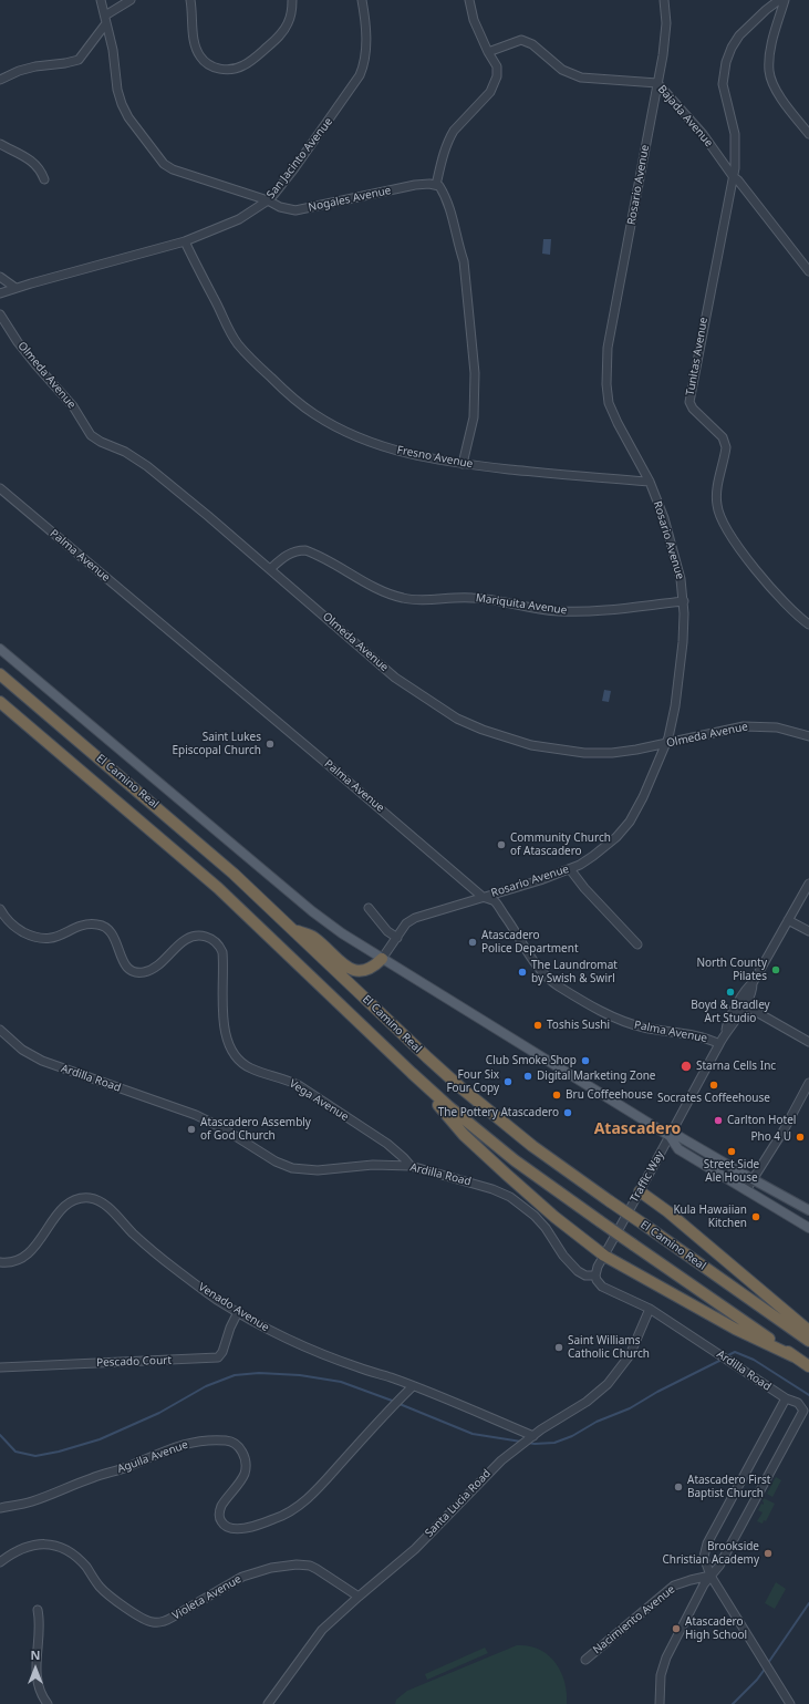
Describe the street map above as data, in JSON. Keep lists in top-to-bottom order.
{
  "streets": {
    "highway": ["El Camino Real"],
    "street": [
      "Bajada Avenue",
      "San Jacinto Avenue",
      "Rosario Avenue",
      "Nogales Avenue",
      "Tunitas Avenue",
      "Olmeda Avenue",
      "Fresno Avenue",
      "Palma Avenue",
      "Mariquita Avenue",
      "Ardilla Road",
      "Vega Avenue",
      "Traffic Way",
      "Venado Avenue",
      "Pescado Court",
      "Aguila Avenue",
      "Santa Lucia Road",
      "Violeta Avenue",
      "Nacimiento Avenue"
    ]
  },
  "crossings": [
    ["Bajada Avenue", "Rosario Avenue"],
    ["Bajada Avenue", "Tunitas Avenue"],
    ["San Jacinto Avenue", "Nogales Avenue"],
    ["San Jacinto Avenue", "Fresno Avenue"],
    ["Rosario Avenue", "Olmeda Avenue"],
    ["Rosario Avenue", "Fresno Avenue"],
    ["Rosario Avenue", "Palma Avenue"],
    ["Rosario Avenue", "Mariquita Avenue"],
    ["Rosario Avenue", "El Camino Real"],
    ["Olmeda Avenue", "Mariquita Avenue"],
    ["Palma Avenue", "Traffic Way"],
    ["El Camino Real", "Traffic Way"],
    ["Ardilla Road", "Vega Avenue"],
    ["Ardilla Road", "Traffic Way"],
    ["Ardilla Road", "Santa Lucia Road"],
    ["Ardilla Road", "Nacimiento Avenue"],
    ["Venado Avenue", "Pescado Court"],
    ["Venado Avenue", "Aguila Avenue"],
    ["Venado Avenue", "Santa Lucia Road"],
    ["Santa Lucia Road", "Violeta Avenue"]
  ],
  "districts": ["Atascadero"],
  "places": [
    "Saint Lukes Episcopal Church",
    "Community Church of Atascadero",
    "Atascadero Police Department",
    "North County Pilates",
    "The Laundromat by Swish & Swirl",
    "Boyd & Bradley Art Studio",
    "Toshis Sushi",
    "Club Smoke Shop",
    "Starna Cells Inc",
    "Digital Marketing Zone",
    "Four Six Four Copy",
    "Socrates Coffeehouse",
    "Bru Coffeehouse",
    "The Pottery Atascadero",
    "Carlton Hotel",
    "Atascadero Assembly of God Church",
    "Pho 4 U",
    "Street Side Ale House",
    "Kula Hawaiian Kitchen",
    "Saint Williams Catholic Church",
    "Atascadero First Baptist Church",
    "Brookside Christian Academy",
    "Atascadero High School"
  ],
  "north": "top"
}
